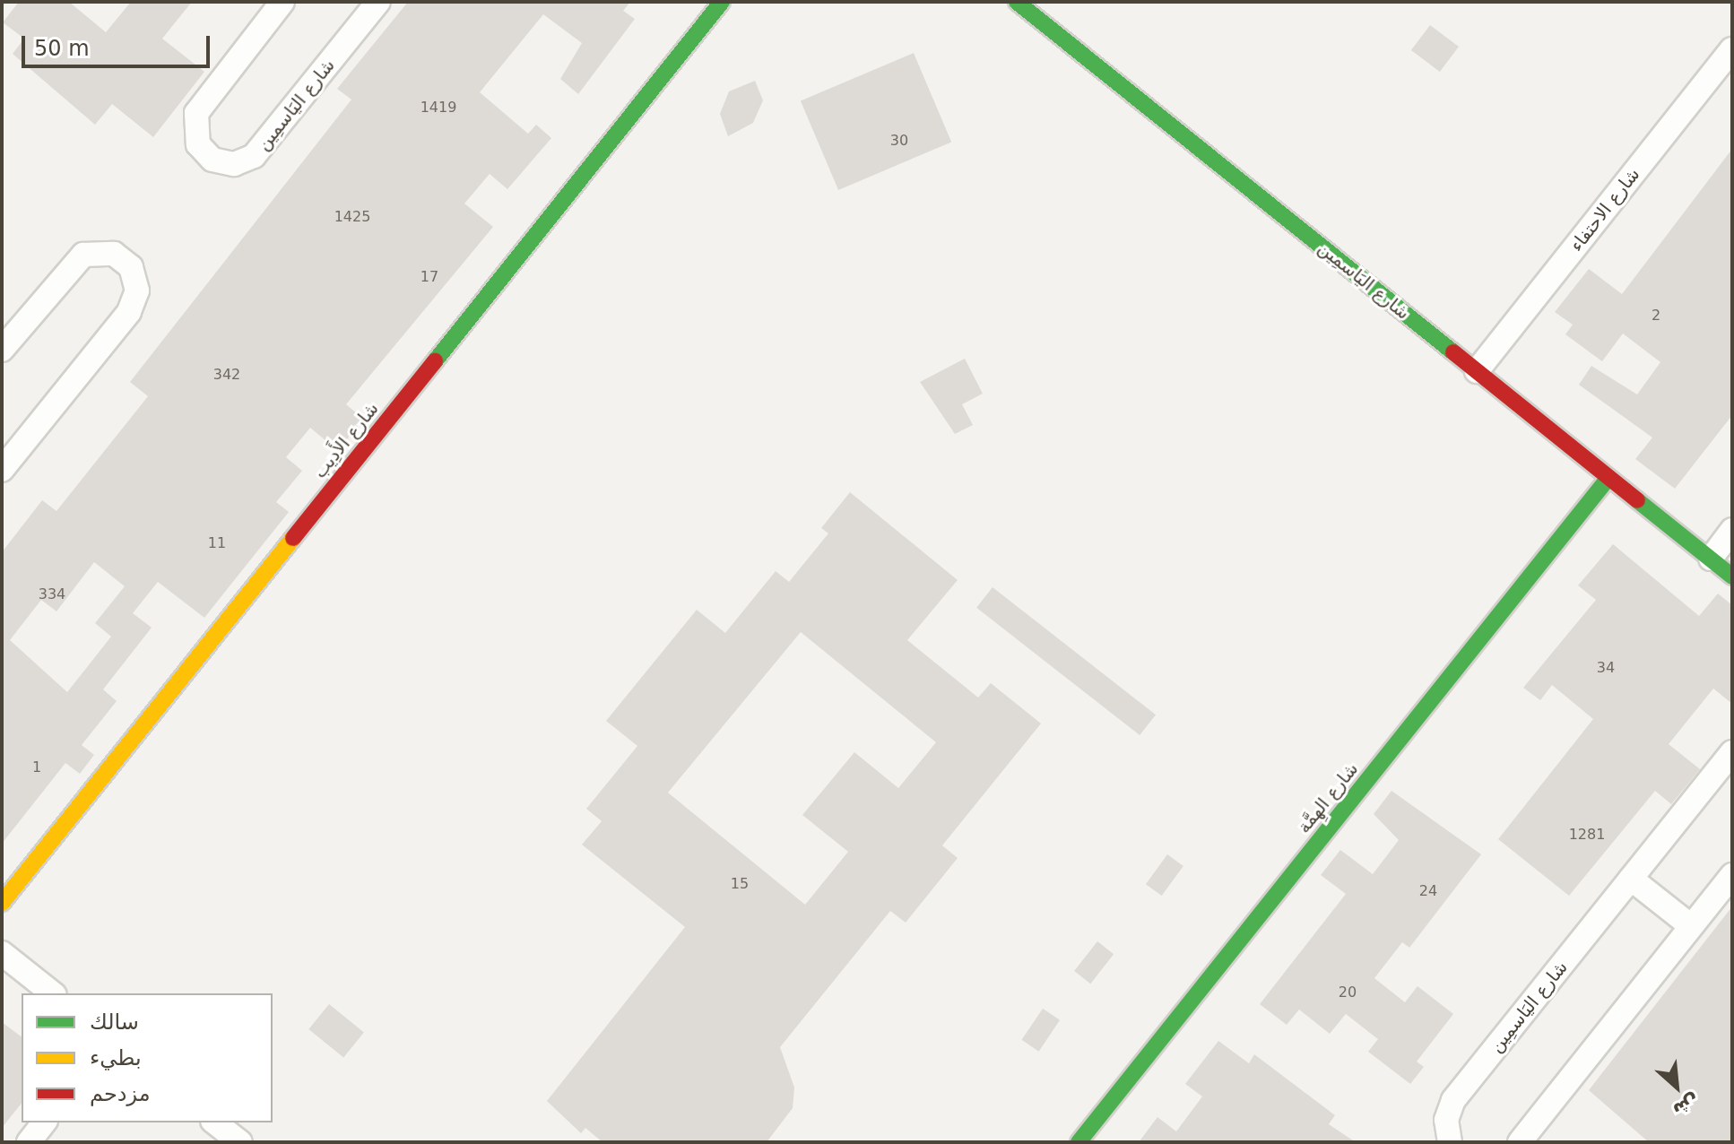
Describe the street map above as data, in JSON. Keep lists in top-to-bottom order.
{
  "streets": {
    "street": [
      "شارع اليَاسمِين",
      "شارع الاحتفاء",
      "شارع الأَدِيب",
      "شارع الهِمَّة"
    ]
  },
  "crossings": [
    ["شارع اليَاسمِين", "شارع الاحتفاء"],
    ["شارع اليَاسمِين", "شارع الهِمَّة"]
  ],
  "house_numbers": [
    "1419",
    "30",
    "1425",
    "17",
    "2",
    "342",
    "11",
    "334",
    "34",
    "1",
    "1281",
    "15",
    "24",
    "20"
  ],
  "legend": ["سالك", "بطيء", "مزدحم"],
  "scale_bar": "50 m",
  "north": "bottom right"
}
